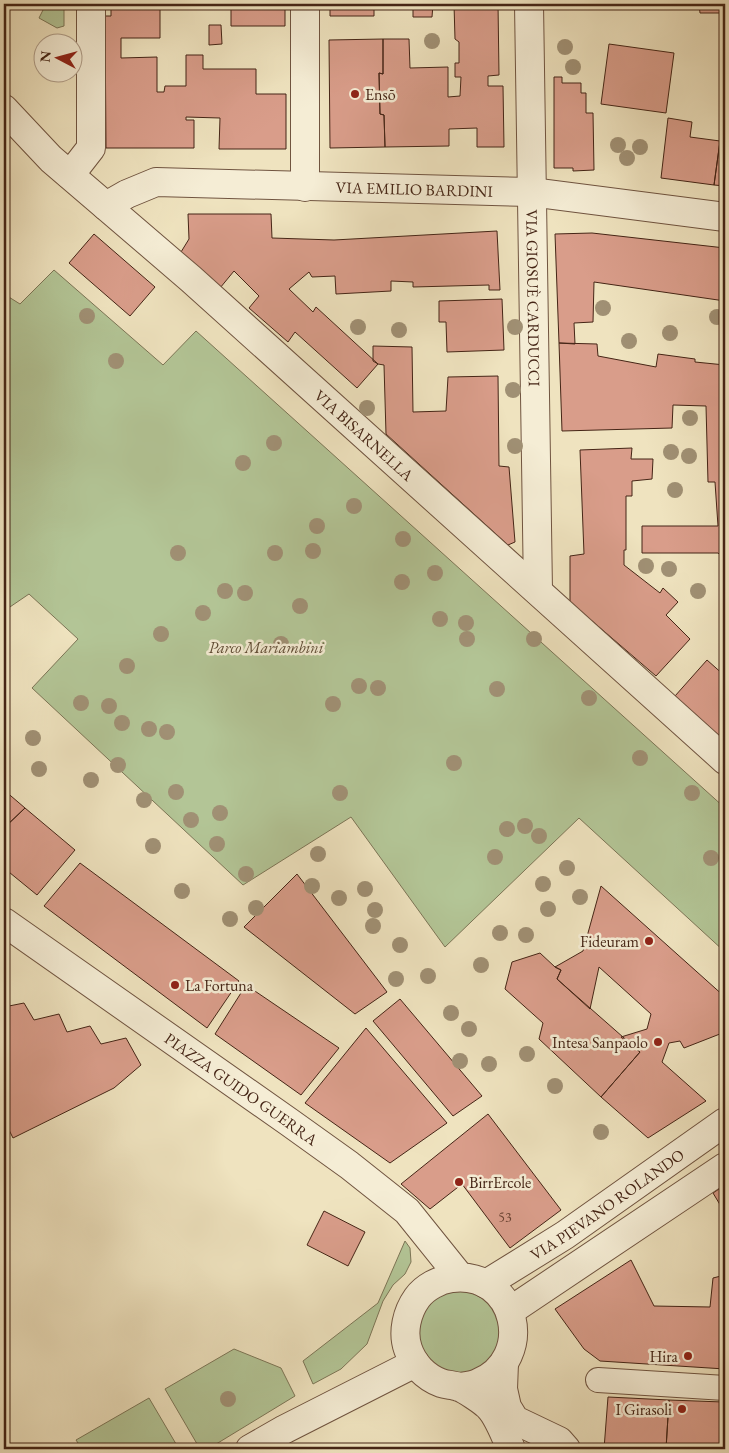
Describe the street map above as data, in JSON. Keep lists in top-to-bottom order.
{
  "streets": {
    "street": [
      "VIA EMILIO BARDINI",
      "VIA GIOSUÈ CARDUCCI",
      "VIA BISARNELLA",
      "PIAZZA GUIDO GUERRA",
      "VIA PIEVANO ROLANDO"
    ]
  },
  "crossings": [
    ["VIA EMILIO BARDINI", "VIA GIOSUÈ CARDUCCI"],
    ["VIA EMILIO BARDINI", "VIA BISARNELLA"],
    ["VIA GIOSUÈ CARDUCCI", "VIA BISARNELLA"],
    ["PIAZZA GUIDO GUERRA", "VIA PIEVANO ROLANDO"]
  ],
  "parks": ["Parco Mariambini"],
  "places": [
    "Ensō",
    "Fideuram",
    "La Fortuna",
    "Intesa Sanpaolo",
    "BirrErcole",
    "Hira",
    "I Girasoli"
  ],
  "house_numbers": ["53"],
  "north": "left"
}
